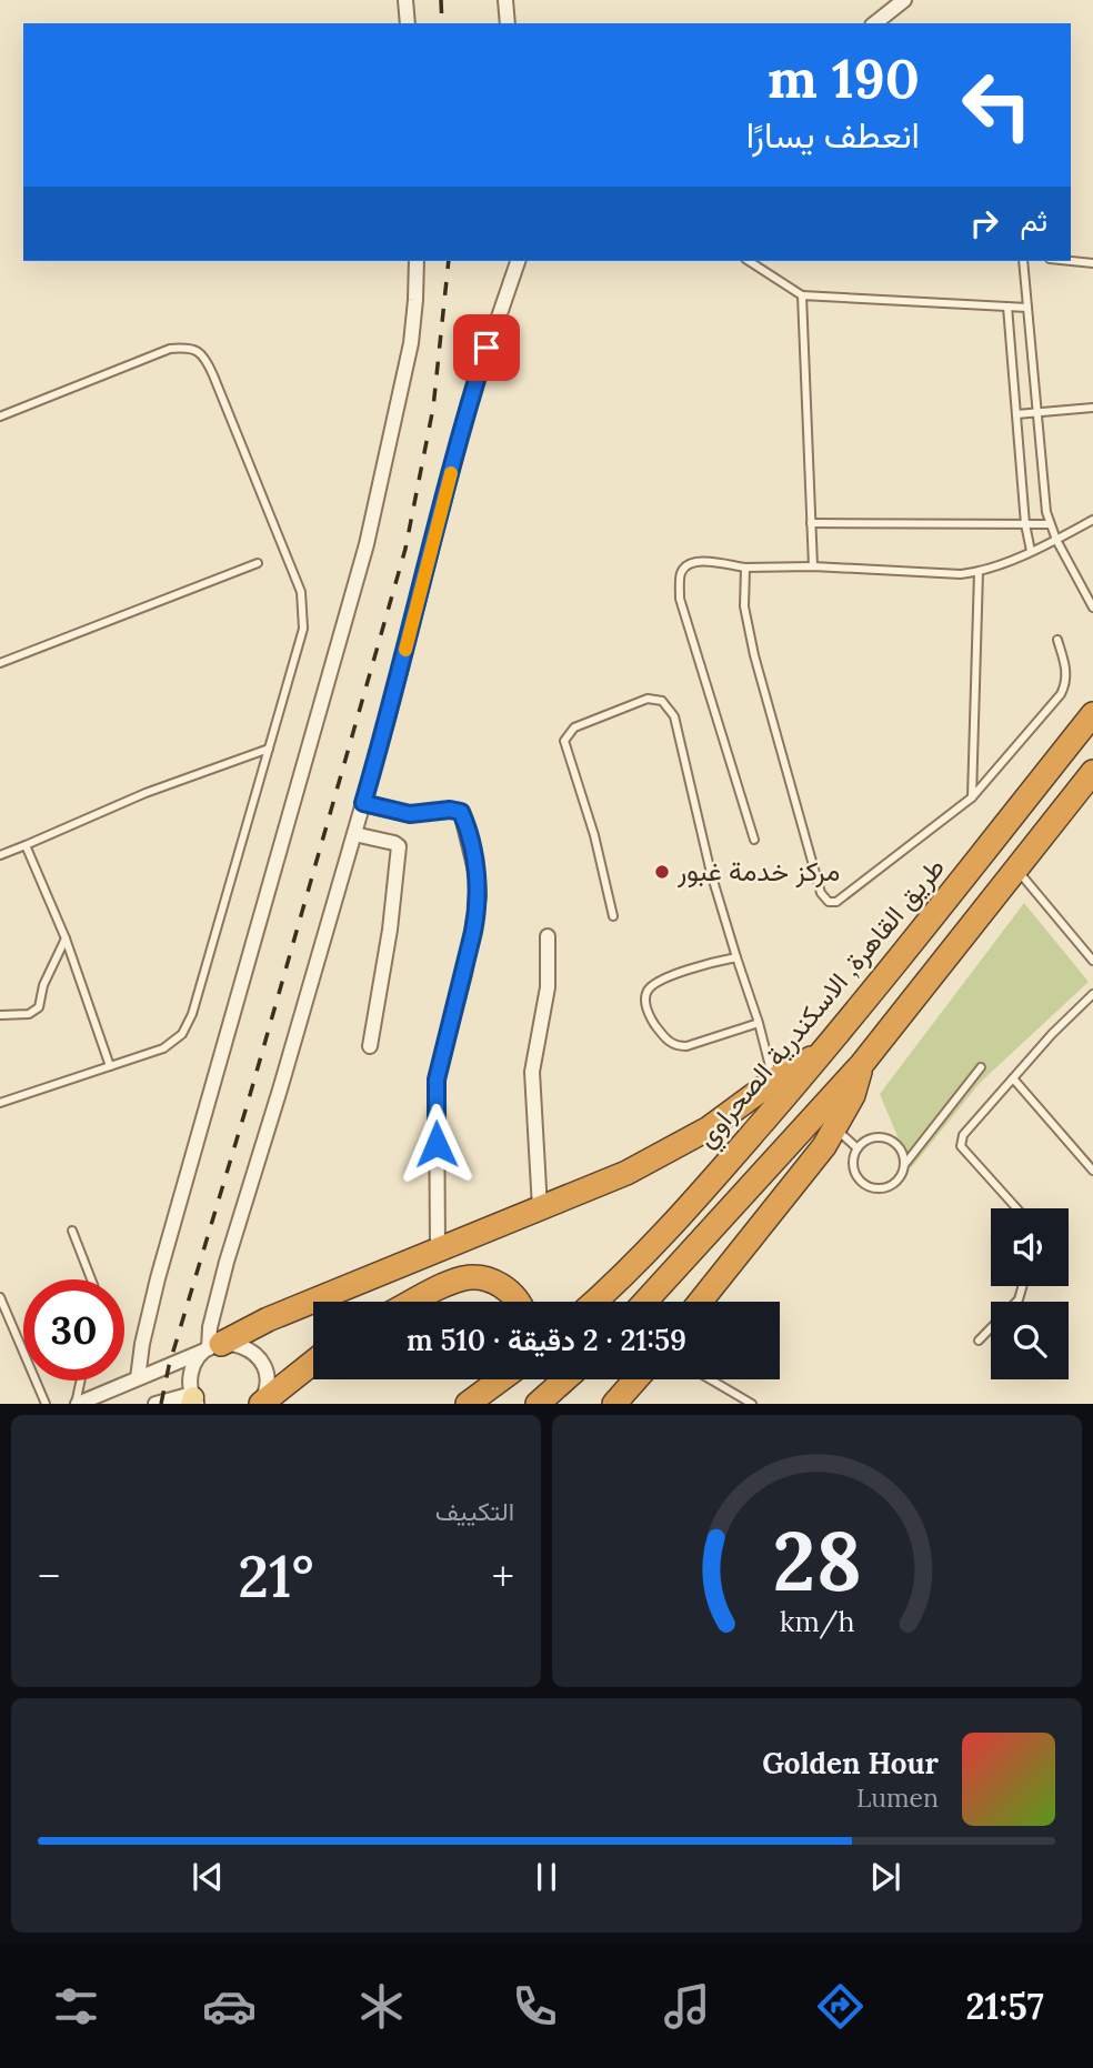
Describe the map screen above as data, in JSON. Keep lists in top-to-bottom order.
{
  "streets": {
    "highway": ["طريق القاهرة, الاسكندرية الصحراوي"]
  },
  "places": ["مركز خدمة غبور"],
  "page": {
    "turn": ["190 m", "انعطف يسارًا"],
    "then": "ثم",
    "limit": "30",
    "trip": "21:59 · 2 دقيقة · 510 m",
    "tile": "التكييف",
    "heat": ["−", "21°", "+"],
    "song": ["Golden Hour", "Lumen"],
    "tabs": "21:57",
    "gauge": ["28", "km/h"]
  }
}
